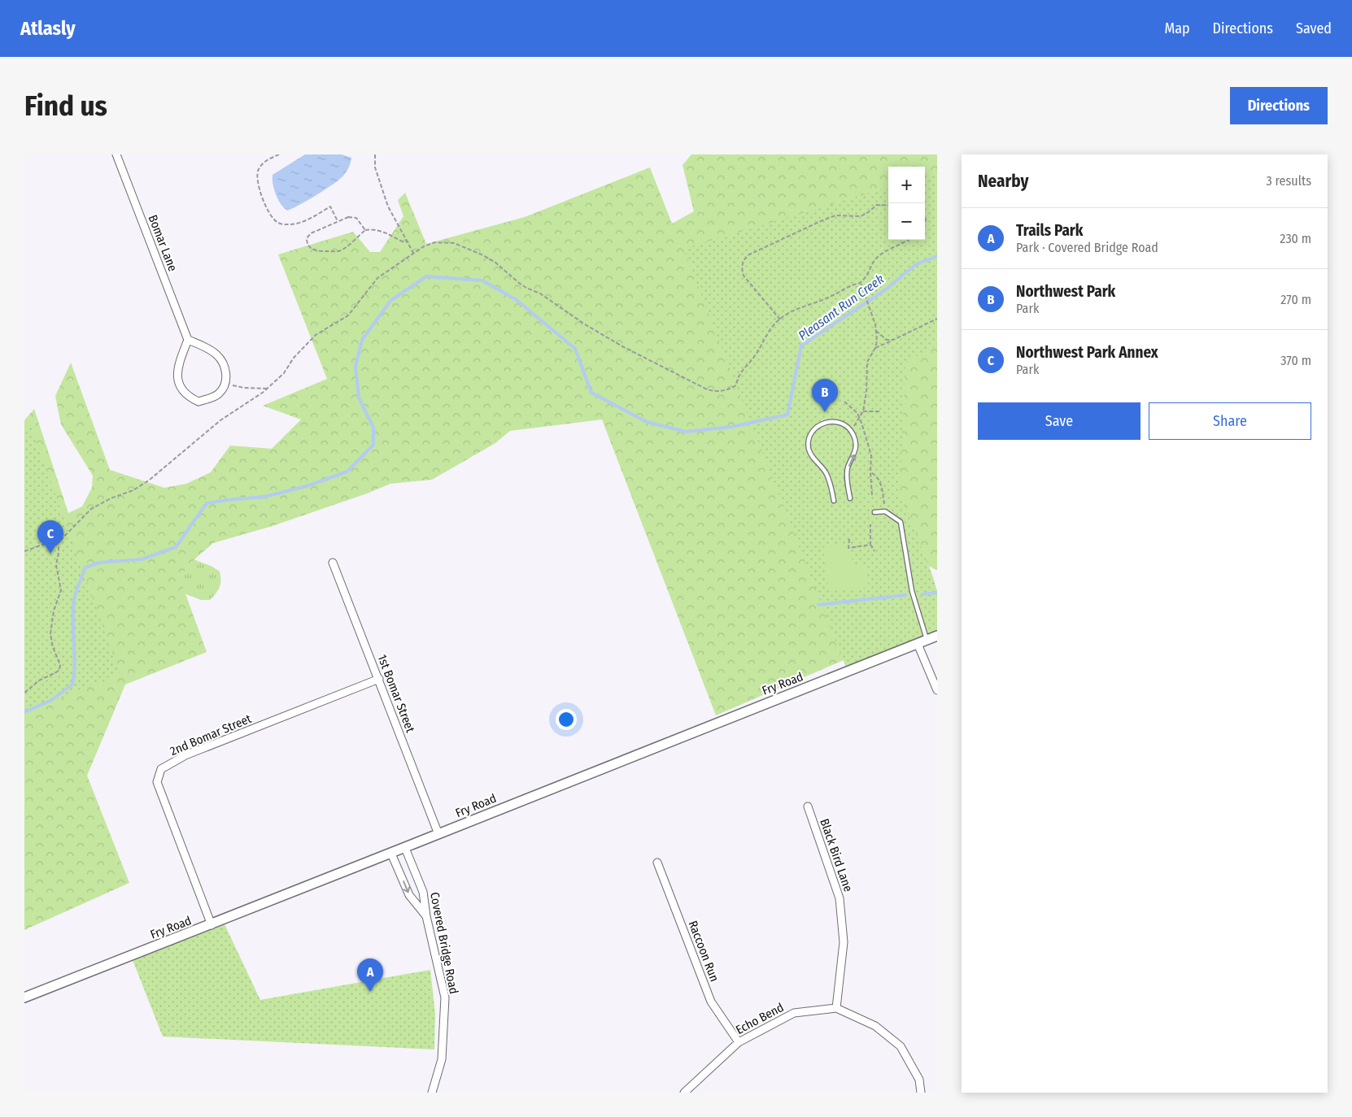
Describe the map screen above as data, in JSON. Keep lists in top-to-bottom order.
{
  "streets": {
    "street": [
      "Bomar Lane",
      "Fry Road",
      "1st Bomar Street",
      "2nd Bomar Street",
      "Black Bird Lane",
      "Covered Bridge Road",
      "Raccoon Run",
      "Echo Bend"
    ]
  },
  "crossings": [
    ["Fry Road", "1st Bomar Street"],
    ["Fry Road", "2nd Bomar Street"],
    ["Fry Road", "Covered Bridge Road"],
    ["1st Bomar Street", "2nd Bomar Street"],
    ["Black Bird Lane", "Echo Bend"],
    ["Raccoon Run", "Echo Bend"]
  ],
  "water": ["Pleasant Run Creek"],
  "page": {
    "header": "Atlasly",
    "nav": ["Map", "Directions", "Saved"],
    "buttons": [
      "Directions",
      ["Save", "Share"]
    ],
    "title": "Find us",
    "heading": ["Nearby", "3 results"],
    "map_buttons": ["+", "−"],
    "list": [
      {
        "mark": "A",
        "name": "Trails Park",
        "note": "Park · Covered Bridge Road",
        "value": "230 m"
      },
      {
        "mark": "B",
        "name": "Northwest Park",
        "note": "Park",
        "value": "270 m"
      },
      {
        "mark": "C",
        "name": "Northwest Park Annex",
        "note": "Park",
        "value": "370 m"
      }
    ],
    "pins": ["B", "C", "A"]
  }
}
